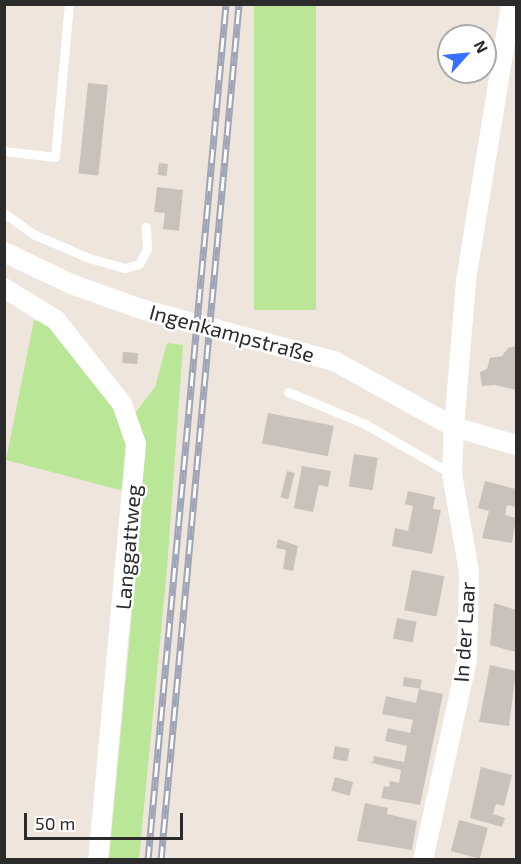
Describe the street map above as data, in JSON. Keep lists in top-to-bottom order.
{
  "streets": {
    "street": ["Ingenkampstraße", "Langgattweg", "In der Laar"]
  },
  "crossings": [
    ["Ingenkampstraße", "In der Laar"]
  ],
  "scale_bar": "50 m",
  "north": "top right"
}
